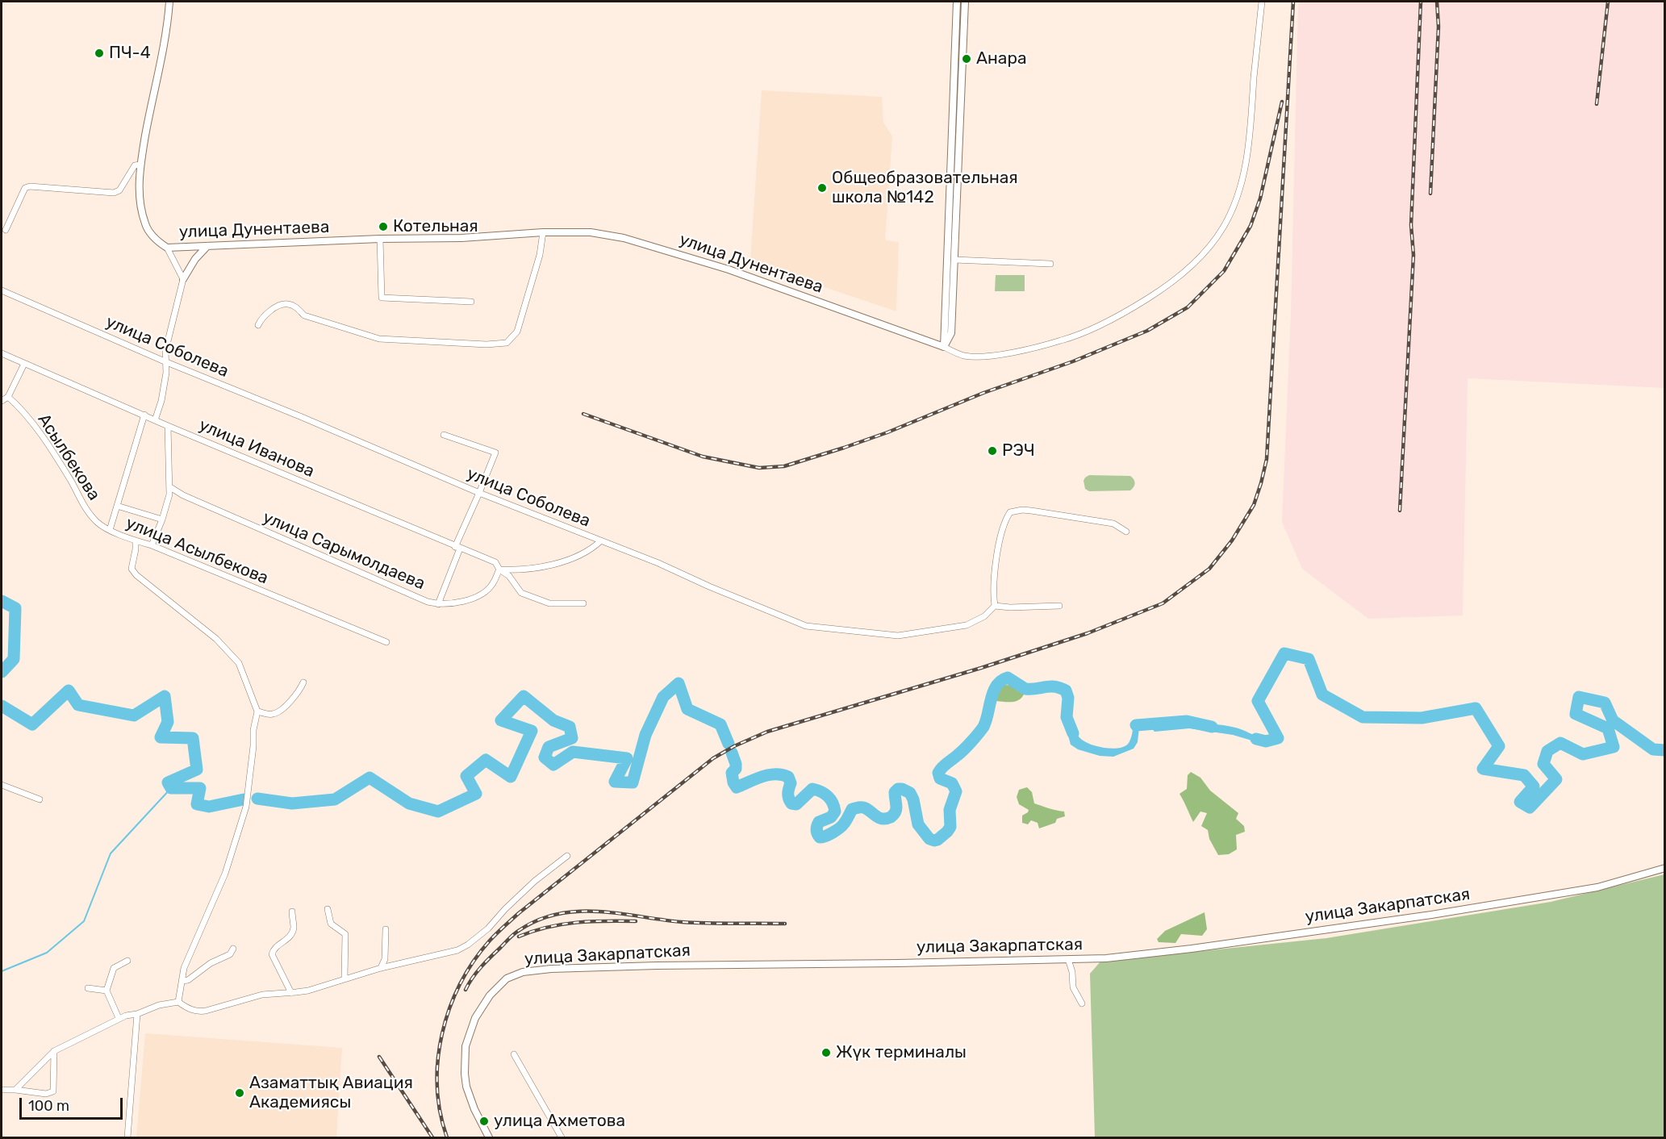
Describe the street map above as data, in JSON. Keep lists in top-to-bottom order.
{
  "streets": {
    "street": [
      "улица Дунентаева",
      "улица Соболева",
      "улица Иванова",
      "Асылбекова",
      "улица Асылбекова",
      "улица Сарымолдаева",
      "улица Закарпатская"
    ]
  },
  "crossings": [
    ["улица Иванова", "улица Асылбекова"],
    ["улица Иванова", "улица Сарымолдаева"],
    ["Асылбекова", "улица Асылбекова"]
  ],
  "places": [
    "ПЧ-4",
    "Анара",
    "Общеобразовательная школа №142",
    "Котельная",
    "РЭЧ",
    "Жүк терминалы",
    "Азаматтық Авиация Академиясы",
    "улица Ахметова"
  ],
  "scale_bar": "100 m"
}
